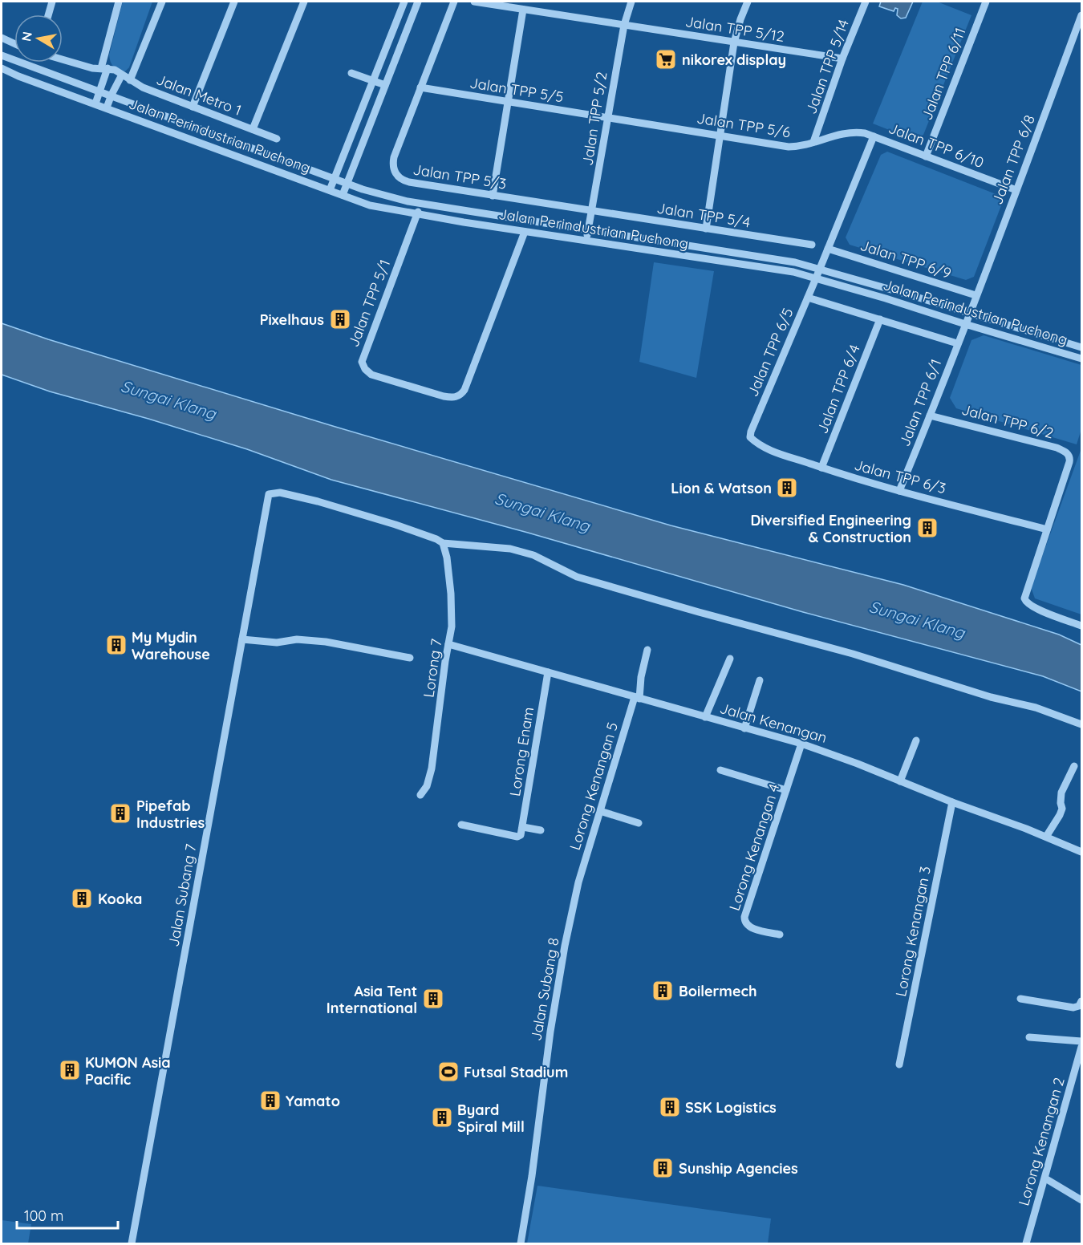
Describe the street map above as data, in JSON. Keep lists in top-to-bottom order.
{
  "streets": {
    "street": [
      "Jalan TPP 5/12",
      "Jalan TPP 5/14",
      "Jalan TPP 6/11",
      "Jalan TPP 5/5",
      "Jalan Metro 1",
      "Jalan TPP 5/2",
      "Jalan TPP 5/6",
      "Jalan Perindustrian Puchong",
      "Jalan TPP 6/10",
      "Jalan TPP 6/8",
      "Jalan TPP 5/3",
      "Jalan TPP 5/4",
      "Jalan TPP 6/9",
      "Jalan TPP 5/1",
      "Jalan TPP 6/5",
      "Jalan TPP 6/4",
      "Jalan TPP 6/1",
      "Jalan TPP 6/2",
      "Jalan TPP 6/3",
      "Lorong 7",
      "Jalan Kenangan",
      "Lorong Enam",
      "Lorong Kenangan 5",
      "Lorong Kenangan 4",
      "Jalan Subang 7",
      "Lorong Kenangan 3",
      "Jalan Subang 8",
      "Lorong Kenangan 2"
    ]
  },
  "crossings": [
    ["Jalan TPP 5/12", "Jalan TPP 5/14"],
    ["Jalan TPP 5/12", "Jalan TPP 5/2"],
    ["Jalan TPP 5/14", "Jalan TPP 5/6"],
    ["Jalan TPP 6/11", "Jalan TPP 6/10"],
    ["Jalan TPP 5/5", "Jalan TPP 5/2"],
    ["Jalan TPP 5/5", "Jalan TPP 5/6"],
    ["Jalan TPP 5/5", "Jalan TPP 5/3"],
    ["Jalan TPP 5/2", "Jalan TPP 5/6"],
    ["Jalan TPP 5/2", "Jalan Perindustrian Puchong"],
    ["Jalan TPP 5/2", "Jalan TPP 5/3"],
    ["Jalan TPP 5/2", "Jalan TPP 5/4"],
    ["Jalan TPP 5/6", "Jalan TPP 6/10"],
    ["Jalan Perindustrian Puchong", "Jalan TPP 6/8"],
    ["Jalan Perindustrian Puchong", "Jalan TPP 5/1"],
    ["Jalan Perindustrian Puchong", "Jalan TPP 6/5"],
    ["Jalan Perindustrian Puchong", "Jalan TPP 6/1"],
    ["Jalan TPP 6/10", "Jalan TPP 6/8"],
    ["Jalan TPP 6/8", "Jalan TPP 6/9"],
    ["Jalan TPP 6/8", "Jalan TPP 6/1"],
    ["Jalan TPP 5/3", "Jalan TPP 5/4"],
    ["Jalan TPP 6/5", "Jalan TPP 6/3"],
    ["Jalan TPP 6/4", "Jalan TPP 6/3"],
    ["Jalan TPP 6/1", "Jalan TPP 6/2"],
    ["Jalan TPP 6/1", "Jalan TPP 6/3"],
    ["Jalan TPP 6/2", "Jalan TPP 6/3"],
    ["Lorong 7", "Jalan Kenangan"],
    ["Lorong 7", "Jalan Subang 7"],
    ["Jalan Kenangan", "Lorong Enam"],
    ["Jalan Kenangan", "Lorong Kenangan 5"],
    ["Jalan Kenangan", "Lorong Kenangan 4"],
    ["Jalan Kenangan", "Lorong Kenangan 3"],
    ["Lorong Kenangan 5", "Jalan Subang 8"]
  ],
  "water": ["Sungai Klang"],
  "places": {
    "supermarket": ["nikorex display"],
    "building": [
      "Pixelhaus",
      "Lion & Watson",
      "Diversified Engineering & Construction",
      "My Mydin Warehouse",
      "Pipefab Industries",
      "Kooka",
      "Boilermech",
      "Asia Tent International",
      "KUMON Asia Pacific",
      "Yamato",
      "SSK Logistics",
      "Byard Spiral Mill",
      "Sunship Agencies"
    ],
    "sports": ["Futsal Stadium"]
  },
  "scale_bar": "100 m",
  "north": "left"
}
